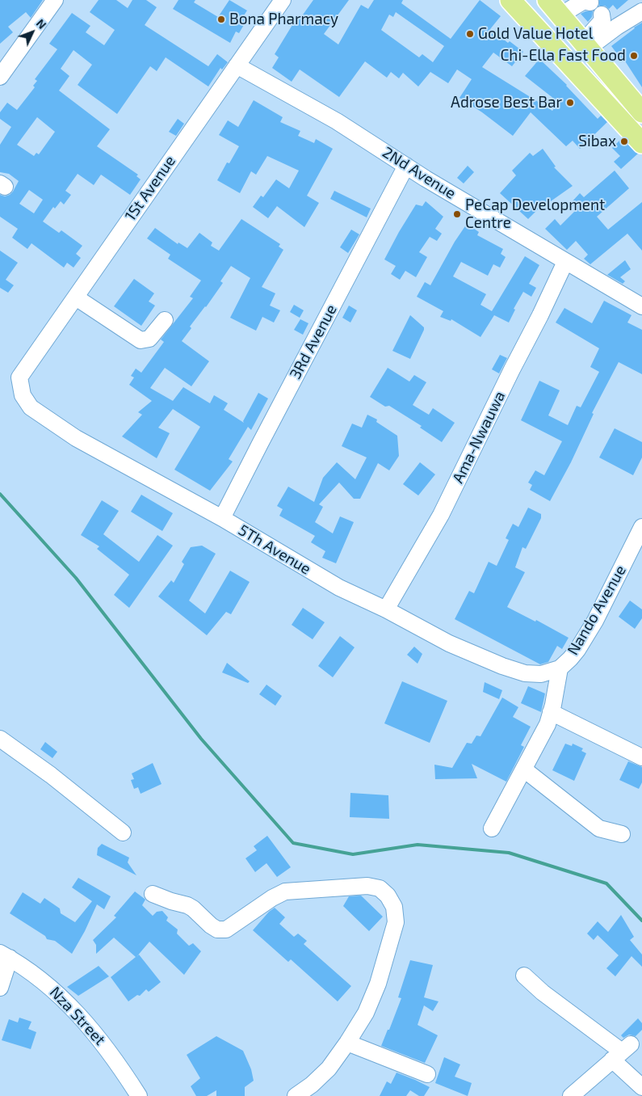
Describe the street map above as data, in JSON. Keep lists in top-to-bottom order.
{
  "streets": {
    "street": [
      "2Nd Avenue",
      "1St Avenue",
      "3Rd Avenue",
      "Ama-Nwauwa",
      "5Th Avenue",
      "Nando Avenue",
      "Nza Street"
    ]
  },
  "crossings": [
    ["2Nd Avenue", "1St Avenue"],
    ["2Nd Avenue", "3Rd Avenue"],
    ["2Nd Avenue", "Ama-Nwauwa"],
    ["1St Avenue", "5Th Avenue"],
    ["3Rd Avenue", "5Th Avenue"],
    ["Ama-Nwauwa", "5Th Avenue"],
    ["5Th Avenue", "Nando Avenue"]
  ],
  "places": [
    "Bona Pharmacy",
    "Gold Value Hotel",
    "Chi-Ella Fast Food",
    "Adrose Best Bar",
    "Sibax",
    "PeCap Development Centre"
  ],
  "north": "top right"
}
